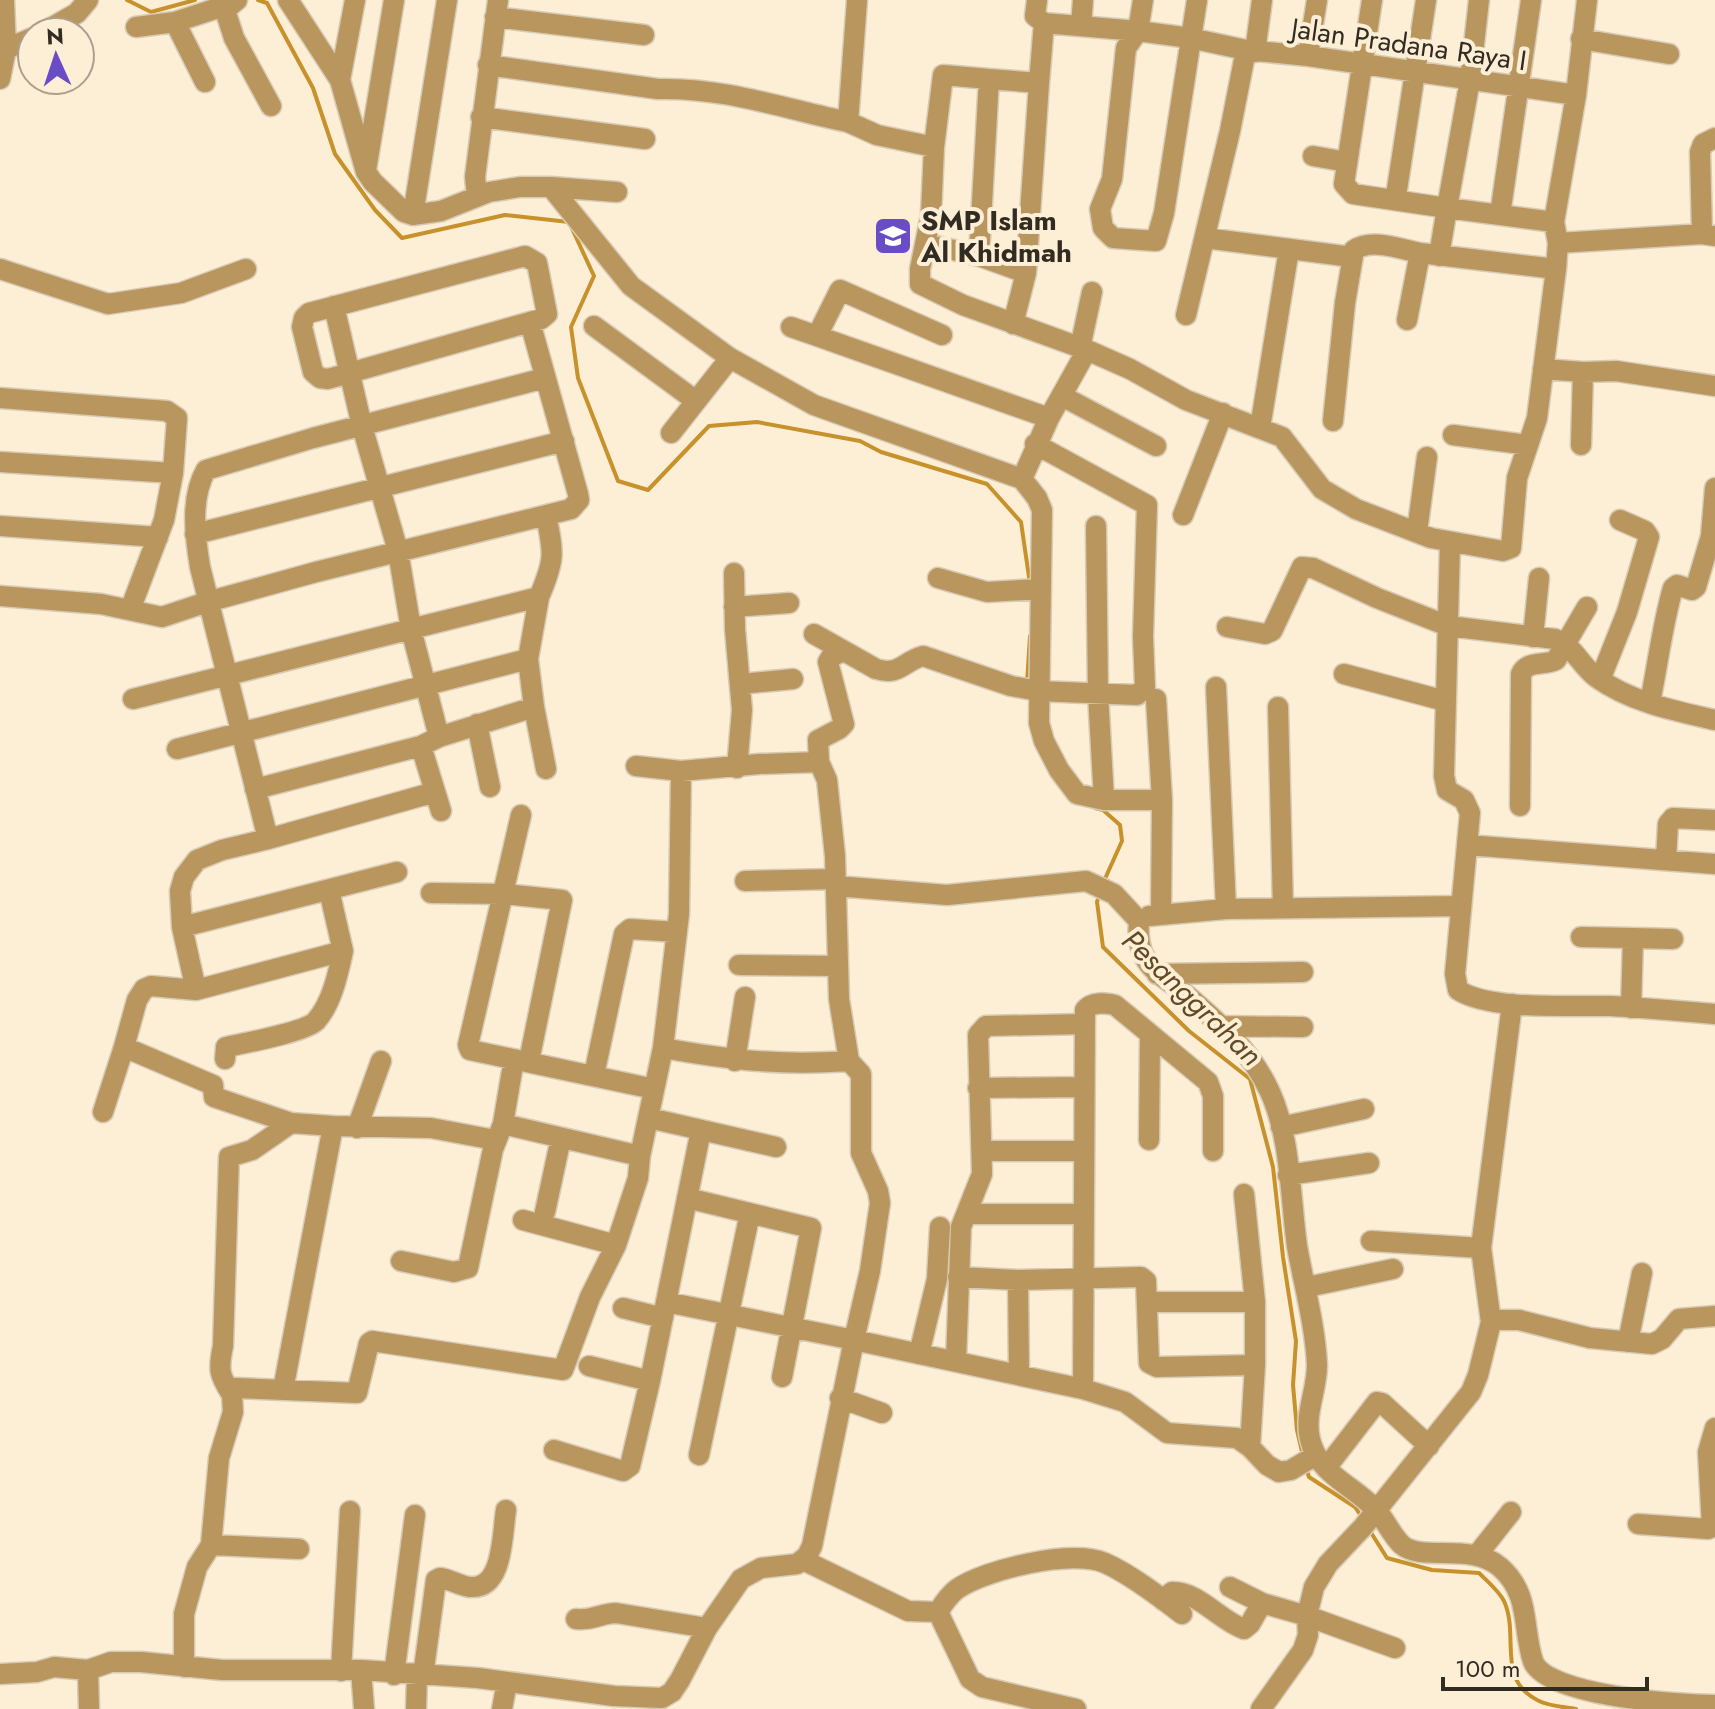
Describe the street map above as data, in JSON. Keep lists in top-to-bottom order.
{
  "streets": {
    "street": ["Jalan Pradana Raya I"]
  },
  "water": ["Pesanggrahan"],
  "places": {
    "school or university": ["SMP Islam Al Khidmah"]
  },
  "scale_bar": "100 m",
  "north": "top"
}
